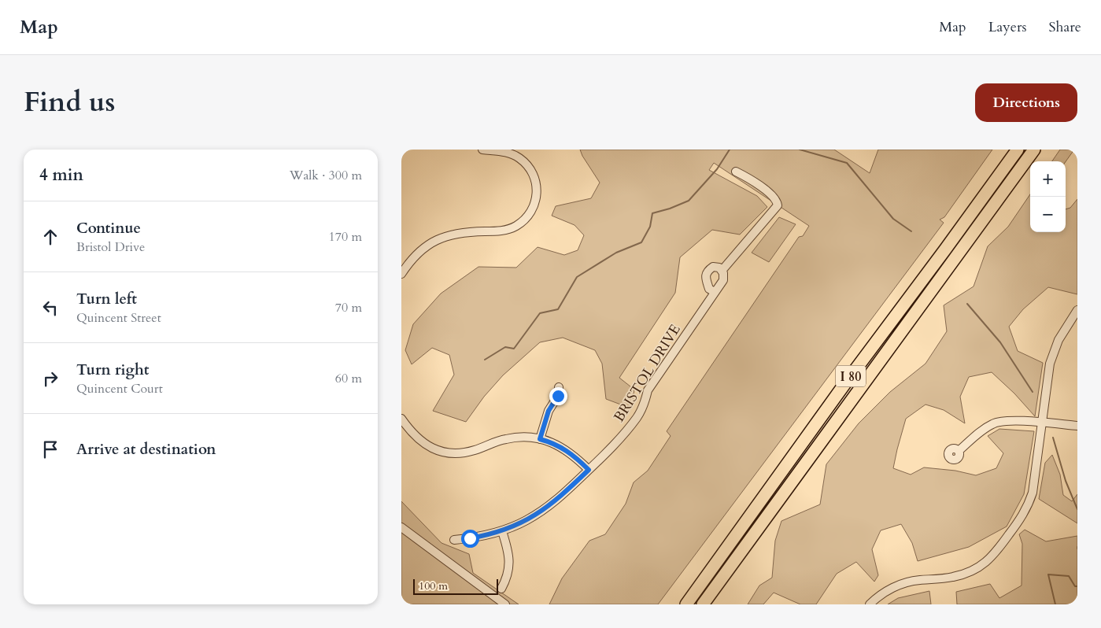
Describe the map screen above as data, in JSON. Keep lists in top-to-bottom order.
{
  "streets": {
    "highway": ["I 80"],
    "street": ["BRISTOL DRIVE"]
  },
  "scale_bar": "100 m",
  "page": {
    "header": "Map",
    "nav": ["Map", "Layers", "Share"],
    "title": "Find us",
    "buttons": "Directions",
    "heading": ["4 min", "Walk · 300 m"],
    "map_buttons": ["+", "−"],
    "list": [
      ["Continue", "Bristol Drive", "170 m"],
      ["Turn left", "Quincent Street", "70 m"],
      ["Turn right", "Quincent Court", "60 m"],
      "Arrive at destination"
    ],
    "scale": "100 m"
  }
}
